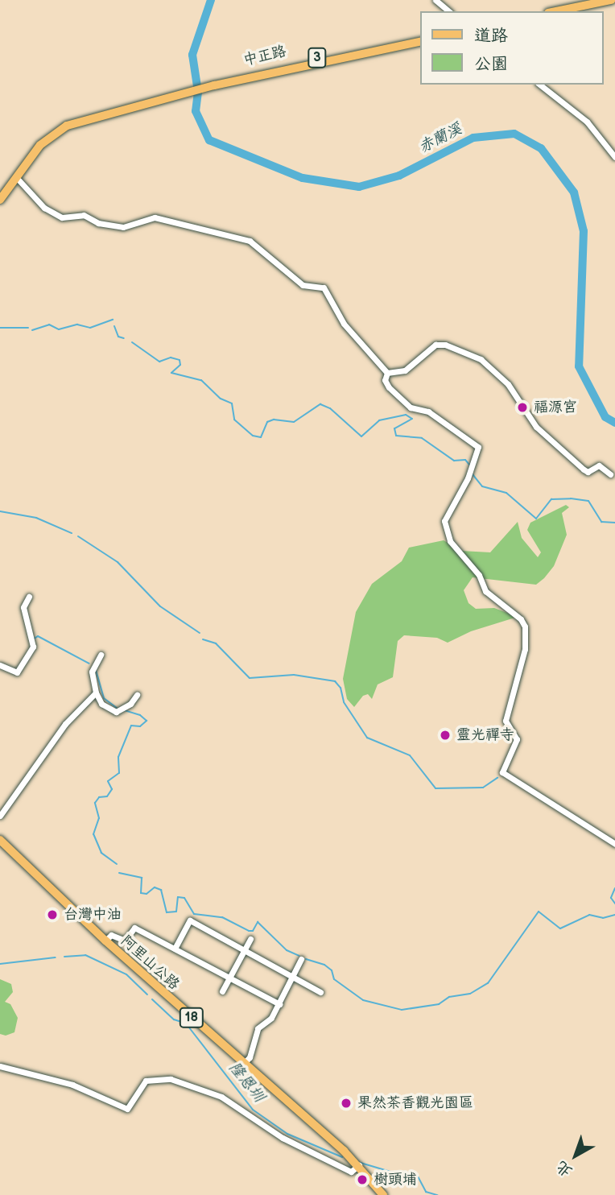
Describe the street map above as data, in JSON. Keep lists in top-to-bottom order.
{
  "streets": {
    "main road": [
      "中正路",
      "3",
      "阿里山公路",
      "18"
    ]
  },
  "crossings": [
    ["中正路", "3"]
  ],
  "water": ["赤蘭溪", "隆恩圳"],
  "places": [
    "福源宮",
    "靈光禪寺",
    "台灣中油",
    "果然茶香觀光園區",
    "樹頭埔"
  ],
  "legend": ["道路", "公園"],
  "north": "bottom left"
}
